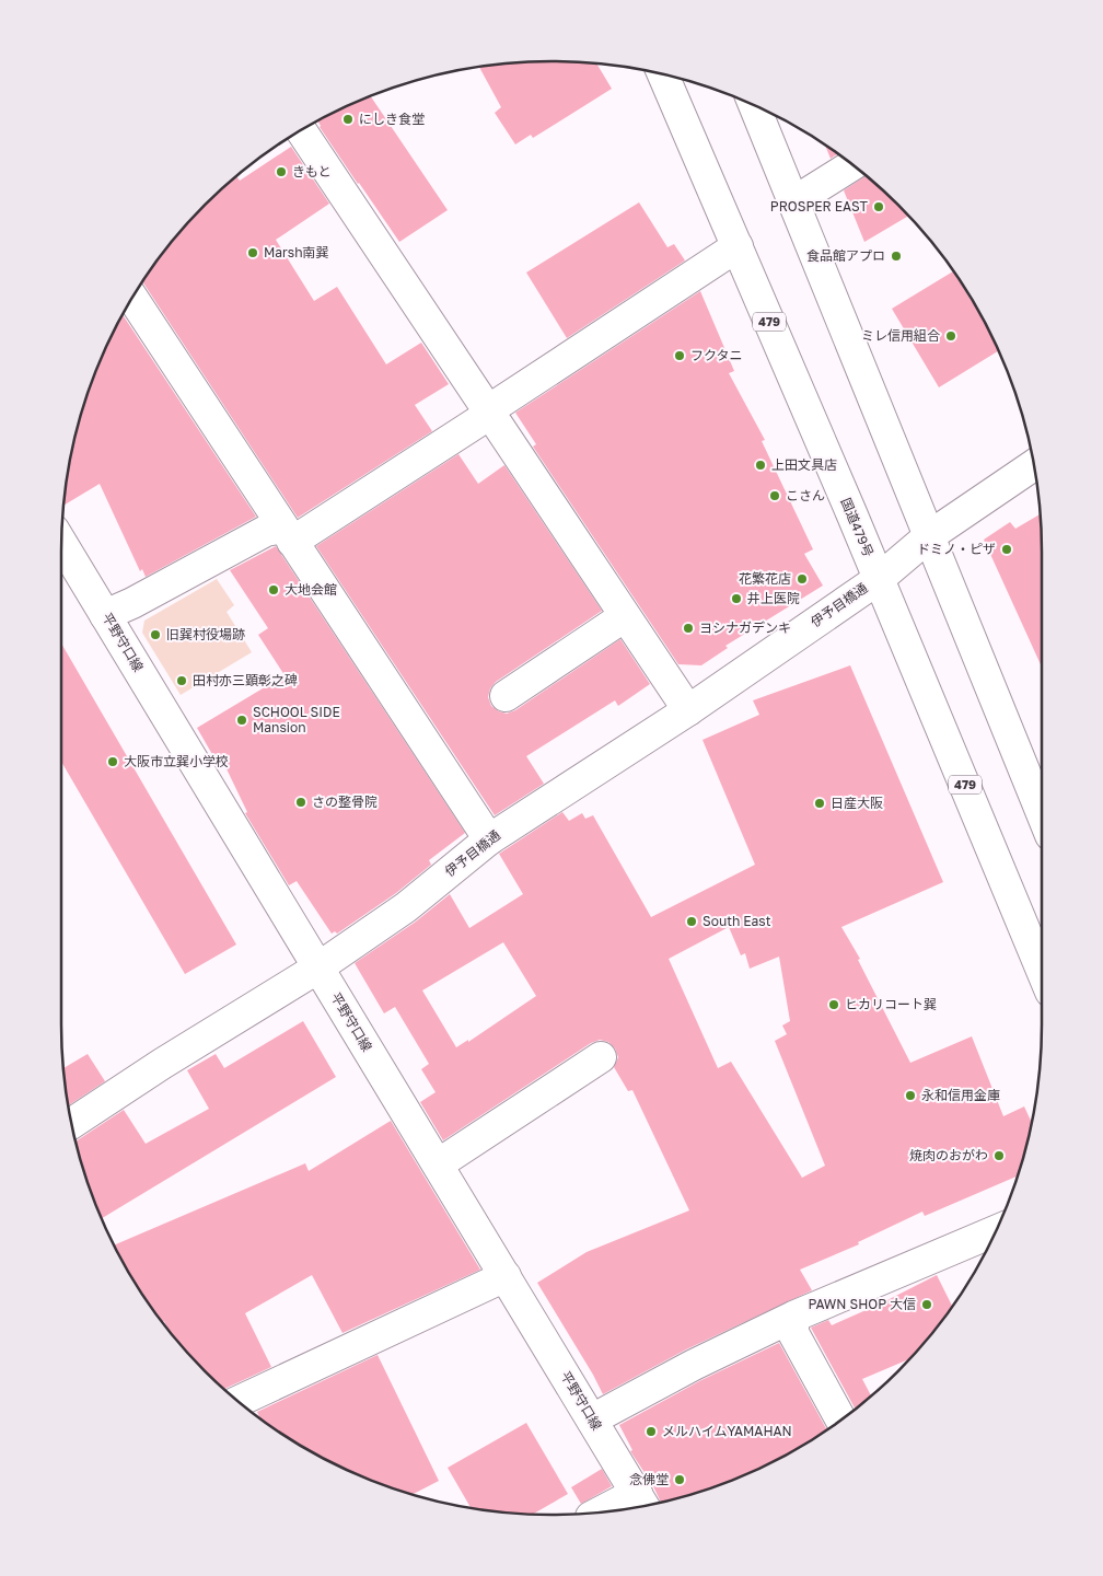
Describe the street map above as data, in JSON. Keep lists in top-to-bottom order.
{
  "streets": {
    "main road": [
      "479",
      "国道479号",
      "伊予目橋通",
      "平野守口線"
    ]
  },
  "crossings": [
    ["国道479号", "伊予目橋通"],
    ["伊予目橋通", "平野守口線"]
  ],
  "places": [
    "にしき食堂",
    "きもと",
    "PROSPER EAST",
    "Marsh南巽",
    "食品館アプロ",
    "ミレ信用組合",
    "フクタニ",
    "上田文具店",
    "こさん",
    "ドミノ・ピザ",
    "花繁花店",
    "大地会館",
    "井上医院",
    "ヨシナガデンキ",
    "旧巽村役場跡",
    "田村亦三顕彰之碑",
    "SCHOOL SIDE Mansion",
    "大阪市立巽小学校",
    "さの整骨院",
    "日産大阪",
    "South East",
    "ヒカリコート巽",
    "永和信用金庫",
    "焼肉のおがわ",
    "PAWN SHOP 大信",
    "メルハイムYAMAHAN",
    "念佛堂"
  ]
}
